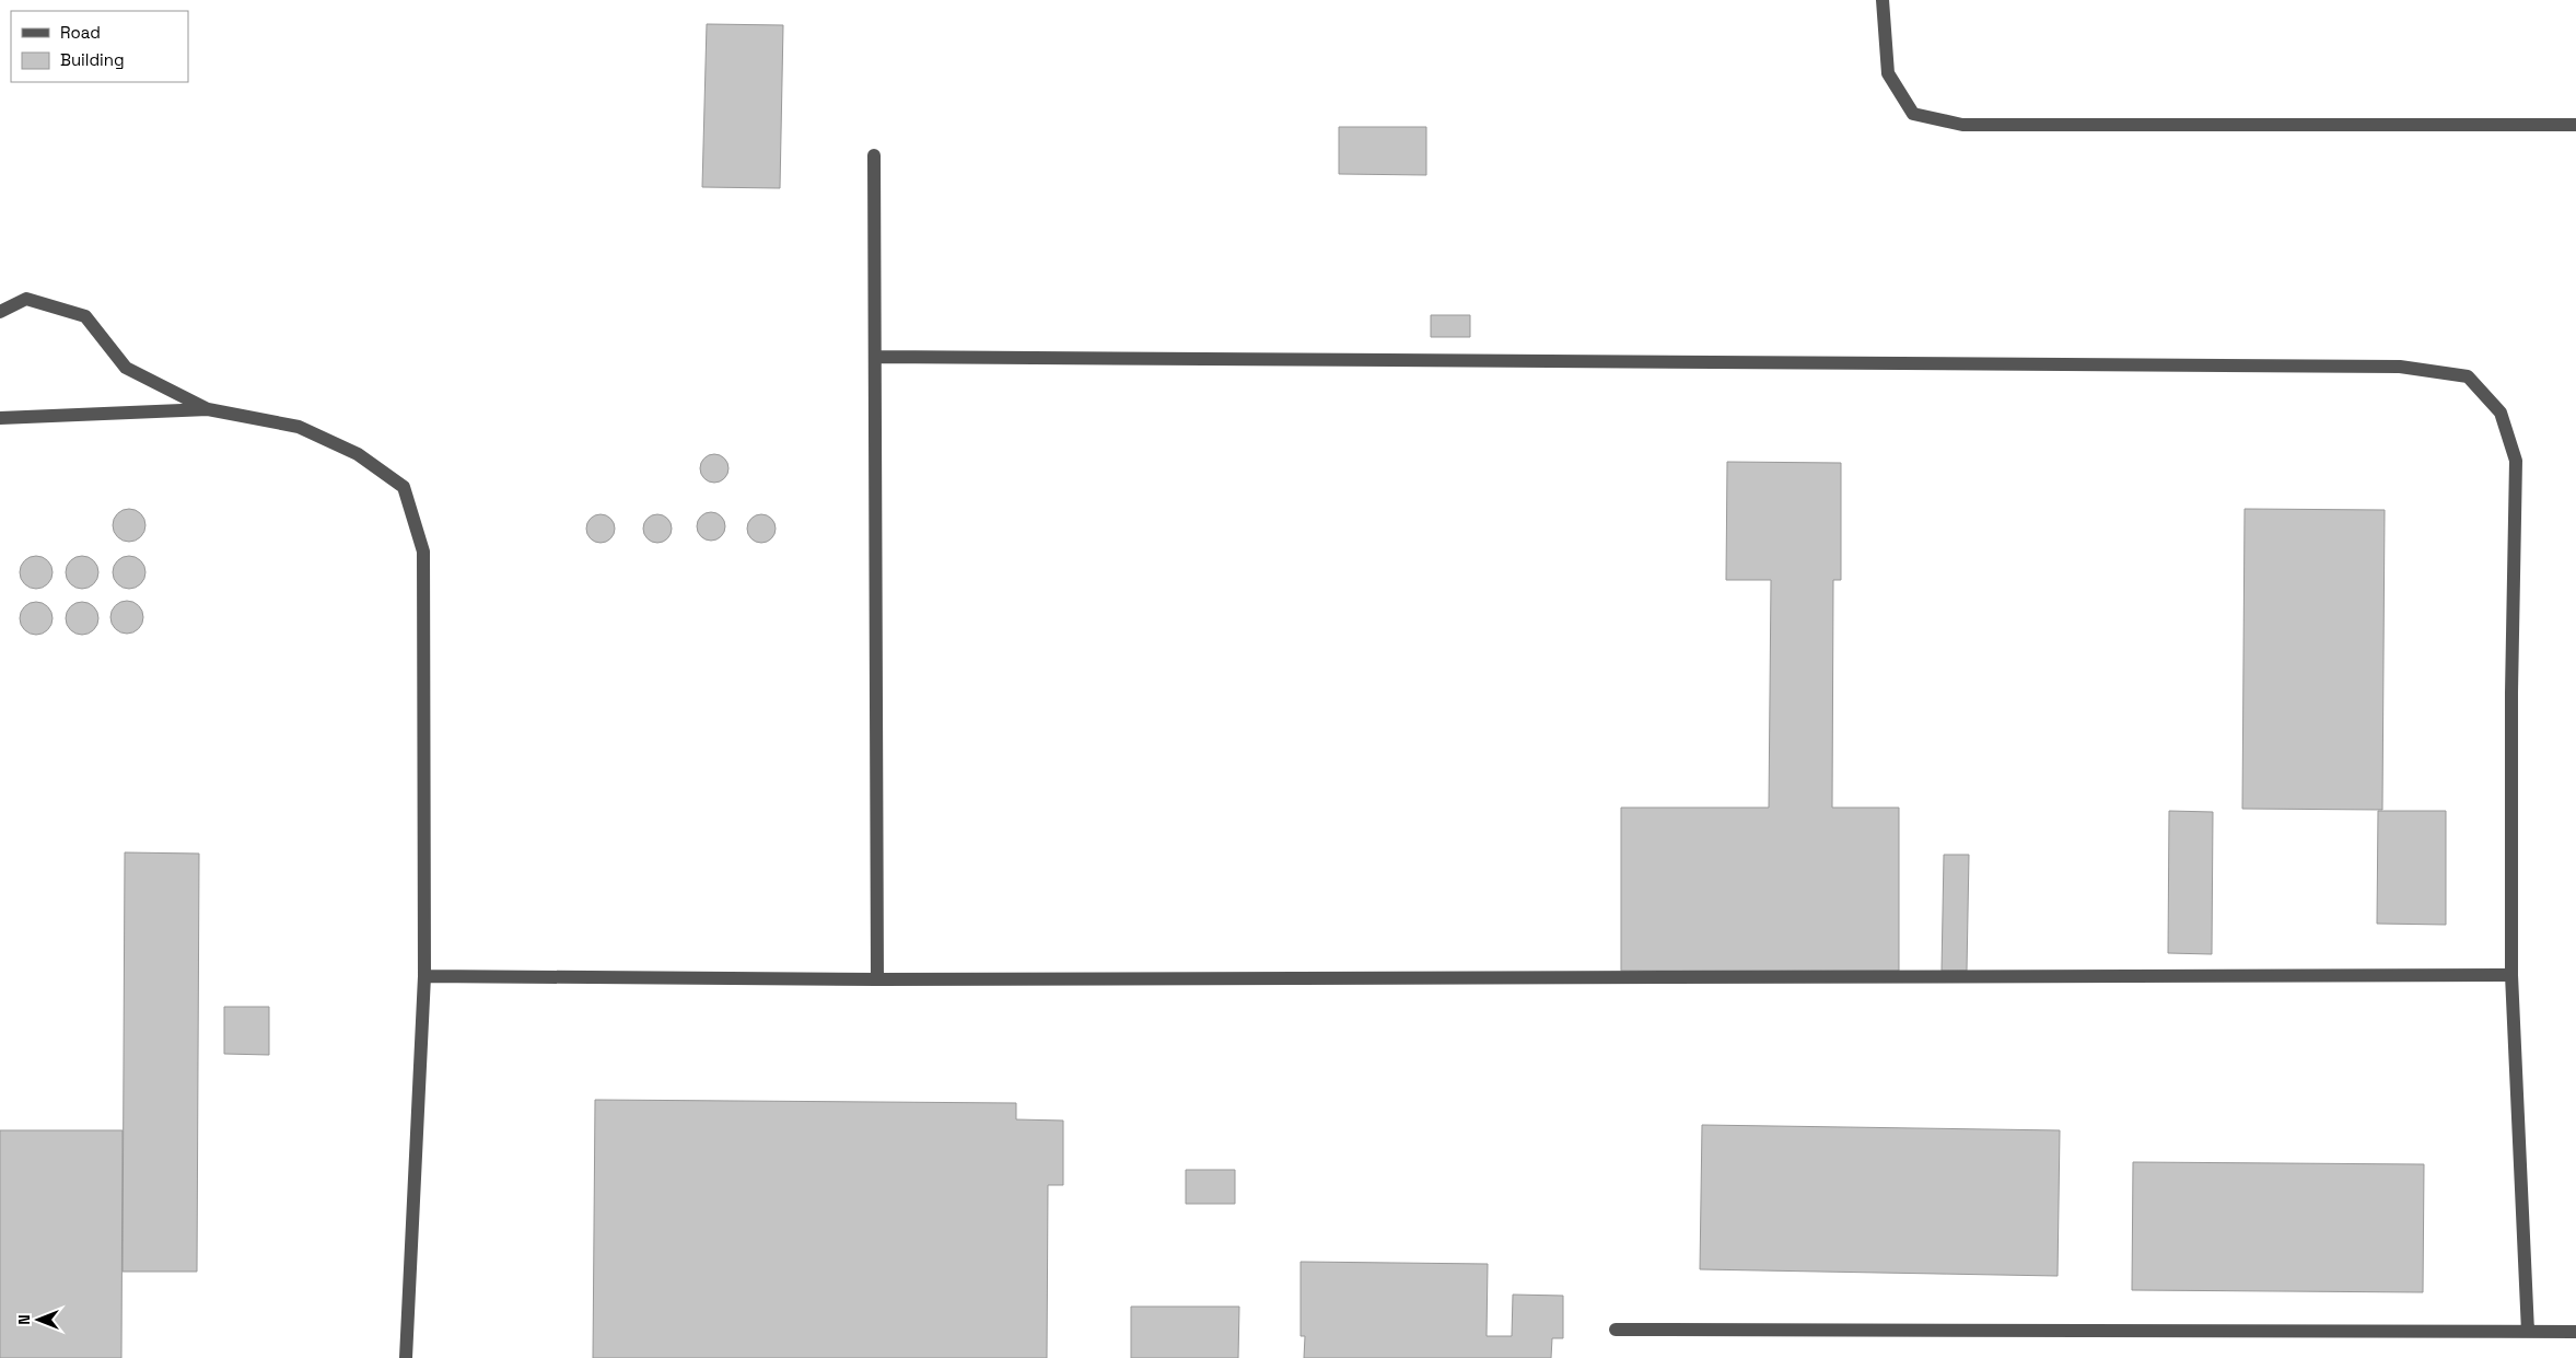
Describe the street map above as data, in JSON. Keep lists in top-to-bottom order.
{
  "legend": ["Road", "Building"],
  "north": "left"
}
